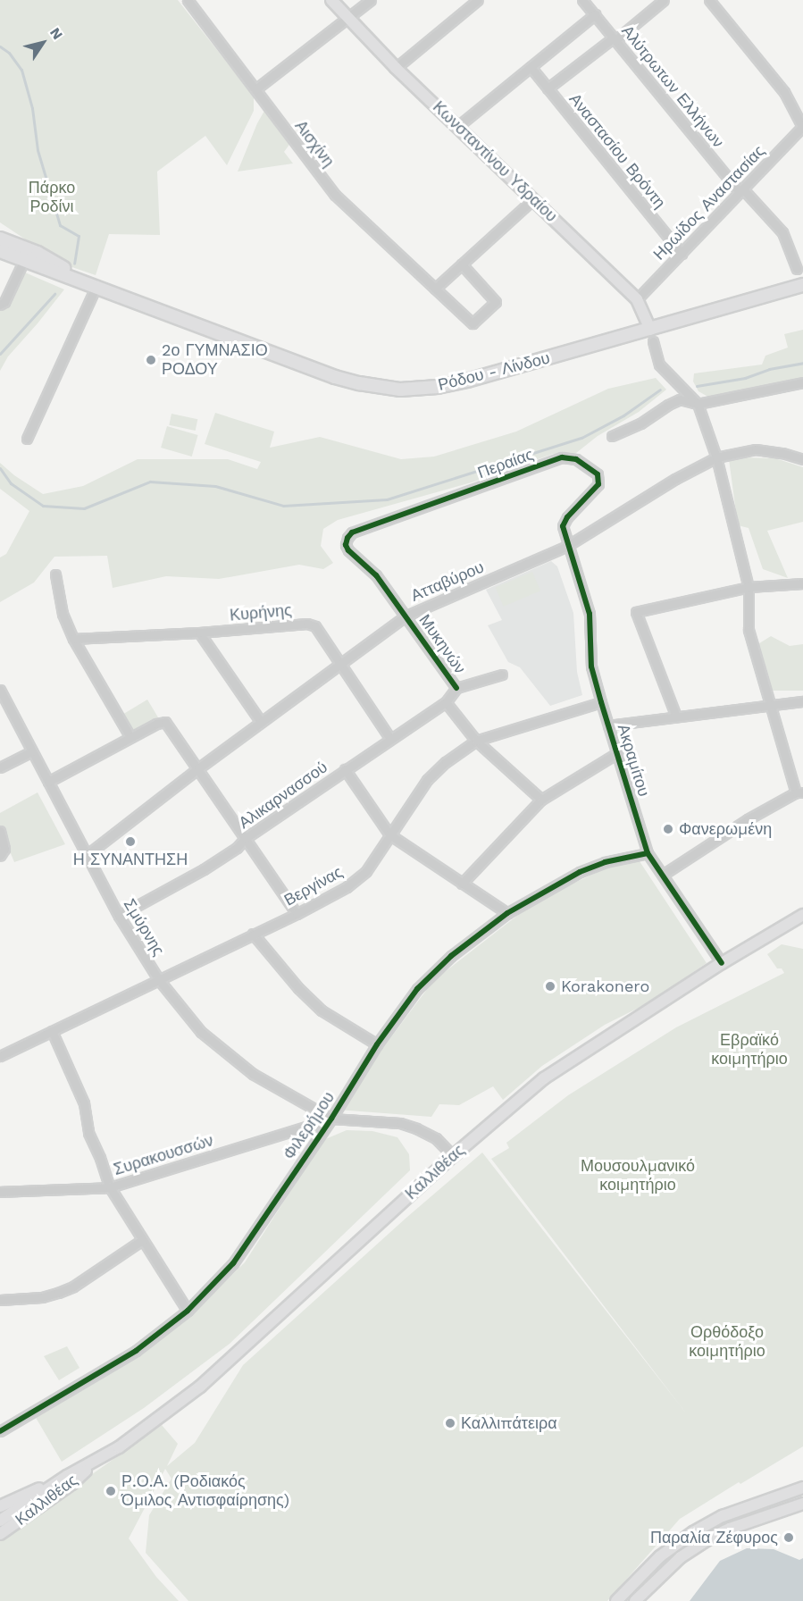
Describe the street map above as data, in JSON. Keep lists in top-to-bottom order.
{
  "streets": {
    "main road": ["Κωνσταντίνου Υδραίου", "Ρόδου - Λίνδου", "Καλλιθέας"],
    "street": [
      "Αλύτρωτων Ελλήνων",
      "Αισχίνη",
      "Αναστασίου Βρόντη",
      "Ηρωίδος Αναστασίας",
      "Περαίας",
      "Ατταβύρου",
      "Κυρήνης",
      "Μυκηνών",
      "Ακραμίτου",
      "Αλικαρνασσού",
      "Βεργίνας",
      "Σμύρνης",
      "Φιλερήμου",
      "Συρακουσσών"
    ]
  },
  "crossings": [
    ["Αλύτρωτων Ελλήνων", "Ηρωίδος Αναστασίας"],
    ["Αναστασίου Βρόντη", "Ηρωίδος Αναστασίας"],
    ["Κωνσταντίνου Υδραίου", "Ηρωίδος Αναστασίας"],
    ["Κωνσταντίνου Υδραίου", "Ρόδου - Λίνδου"],
    ["Περαίας", "Ατταβύρου"],
    ["Περαίας", "Μυκηνών"],
    ["Περαίας", "Ακραμίτου"],
    ["Ατταβύρου", "Κυρήνης"],
    ["Ατταβύρου", "Μυκηνών"],
    ["Ατταβύρου", "Ακραμίτου"],
    ["Ατταβύρου", "Σμύρνης"],
    ["Κυρήνης", "Αλικαρνασσού"],
    ["Μυκηνών", "Αλικαρνασσού"],
    ["Ακραμίτου", "Βεργίνας"],
    ["Ακραμίτου", "Φιλερήμου"],
    ["Ακραμίτου", "Καλλιθέας"],
    ["Αλικαρνασσού", "Σμύρνης"],
    ["Βεργίνας", "Σμύρνης"],
    ["Σμύρνης", "Φιλερήμου"],
    ["Σμύρνης", "Συρακουσσών"],
    ["Φιλερήμου", "Συρακουσσών"]
  ],
  "parks": [
    "Πάρκο Ροδίνι",
    "Εβραϊκό κοιμητήριο",
    "Μουσουλμανικό κοιμητήριο",
    "Ορθόδοξο κοιμητήριο"
  ],
  "places": [
    "2ο ΓΥΜΝΑΣΙΟ ΡΟΔΟΥ",
    "Φανερωμένη",
    "Η ΣΥΝΑΝΤΗΣΗ",
    "Korakonero",
    "Καλλιπάτειρα",
    "Ρ.Ο.Α. (Ροδιακός Όμιλος Αντισφαίρησης)",
    "Παραλία Ζέφυρος"
  ],
  "north": "top right"
}
